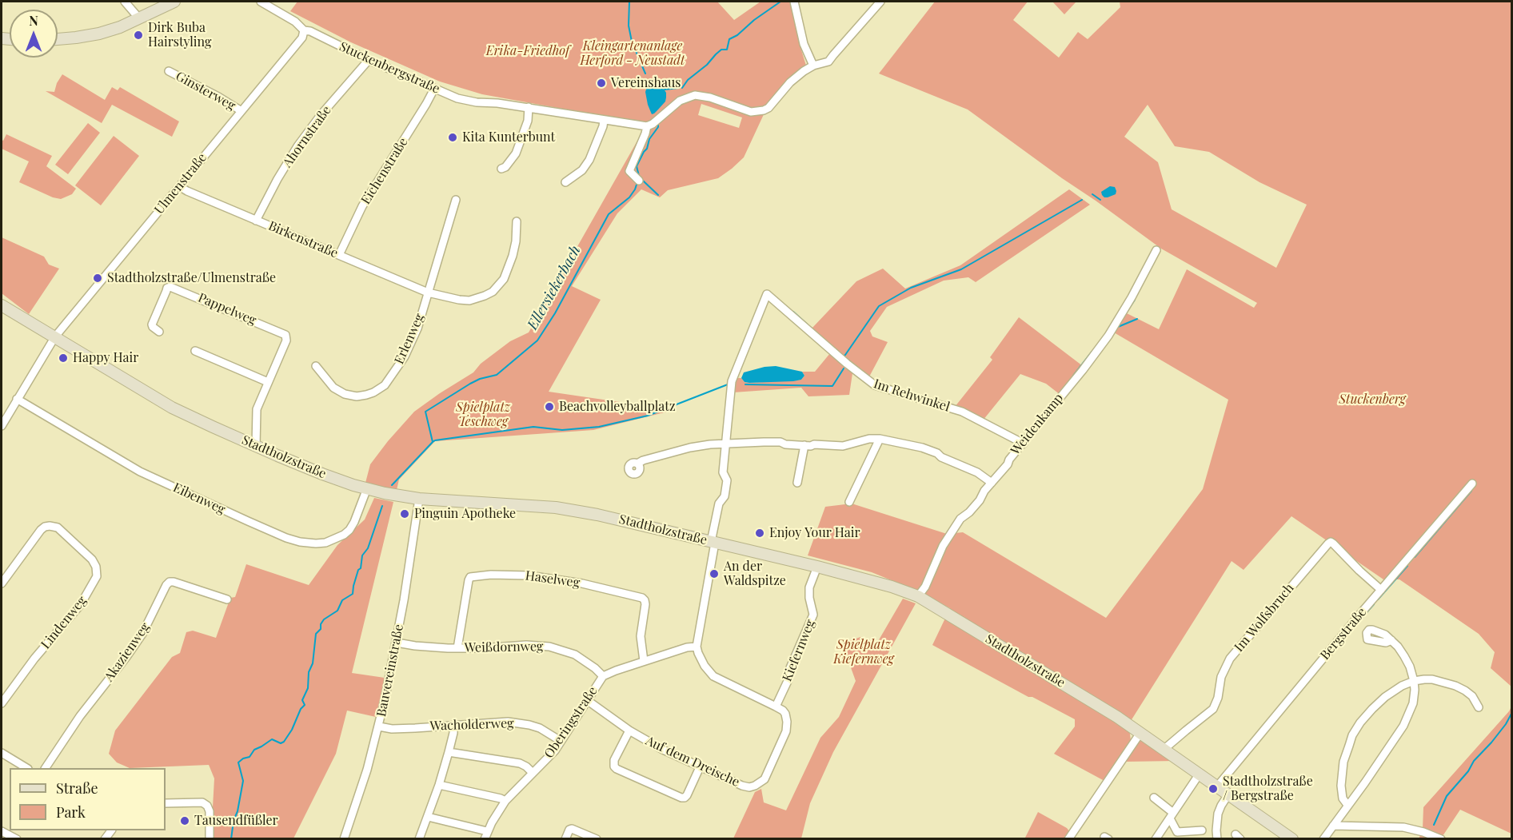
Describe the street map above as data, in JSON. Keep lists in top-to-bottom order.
{
  "streets": {
    "street": [
      "Stuckenbergstraße",
      "Ginsterweg",
      "Ahornstraße",
      "Eichenstraße",
      "Ulmenstraße",
      "Birkenstraße",
      "Pappelweg",
      "Erlenweg",
      "Im Rehwinkel",
      "Weidenkamp",
      "Stadtholzstraße",
      "Eibenweg",
      "Haselweg",
      "Im Wolfsbruch",
      "Lindenweg",
      "Bergstraße",
      "Weißdornweg",
      "Kiefernweg",
      "Akazienweg",
      "Bauvereinstraße",
      "Oberingstraße",
      "Wacholderweg",
      "Auf dem Dreische"
    ]
  },
  "crossings": [
    ["Stuckenbergstraße", "Ahornstraße"],
    ["Stuckenbergstraße", "Eichenstraße"],
    ["Stuckenbergstraße", "Ulmenstraße"],
    ["Ginsterweg", "Ulmenstraße"],
    ["Ahornstraße", "Birkenstraße"],
    ["Eichenstraße", "Birkenstraße"],
    ["Ulmenstraße", "Birkenstraße"],
    ["Ulmenstraße", "Stadtholzstraße"],
    ["Ulmenstraße", "Eibenweg"],
    ["Birkenstraße", "Erlenweg"],
    ["Pappelweg", "Stadtholzstraße"],
    ["Im Rehwinkel", "Weidenkamp"],
    ["Weidenkamp", "Stadtholzstraße"],
    ["Stadtholzstraße", "Eibenweg"],
    ["Stadtholzstraße", "Im Wolfsbruch"],
    ["Stadtholzstraße", "Bergstraße"],
    ["Stadtholzstraße", "Kiefernweg"],
    ["Stadtholzstraße", "Bauvereinstraße"],
    ["Haselweg", "Weißdornweg"],
    ["Haselweg", "Oberingstraße"],
    ["Im Wolfsbruch", "Bergstraße"],
    ["Weißdornweg", "Bauvereinstraße"],
    ["Weißdornweg", "Oberingstraße"],
    ["Kiefernweg", "Auf dem Dreische"],
    ["Bauvereinstraße", "Wacholderweg"],
    ["Oberingstraße", "Wacholderweg"],
    ["Oberingstraße", "Auf dem Dreische"]
  ],
  "water": ["Ellersiekerbach"],
  "parks": [
    "Kleingartenanlage Herford - Neustadt",
    "Erika-Friedhof",
    "Stuckenberg",
    "Spielplatz Teschweg",
    "Spielplatz Kiefernweg"
  ],
  "places": [
    "Dirk Buba Hairstyling",
    "Vereinshaus",
    "Kita Kunterbunt",
    "Stadtholzstraße/Ulmenstraße",
    "Happy Hair",
    "Beachvolleyballplatz",
    "Pinguin Apotheke",
    "Enjoy Your Hair",
    "An der Waldspitze",
    "Stadtholzstraße / Bergstraße",
    "Tausendfüßler"
  ],
  "legend": ["Straße", "Park"],
  "north": "top"
}
